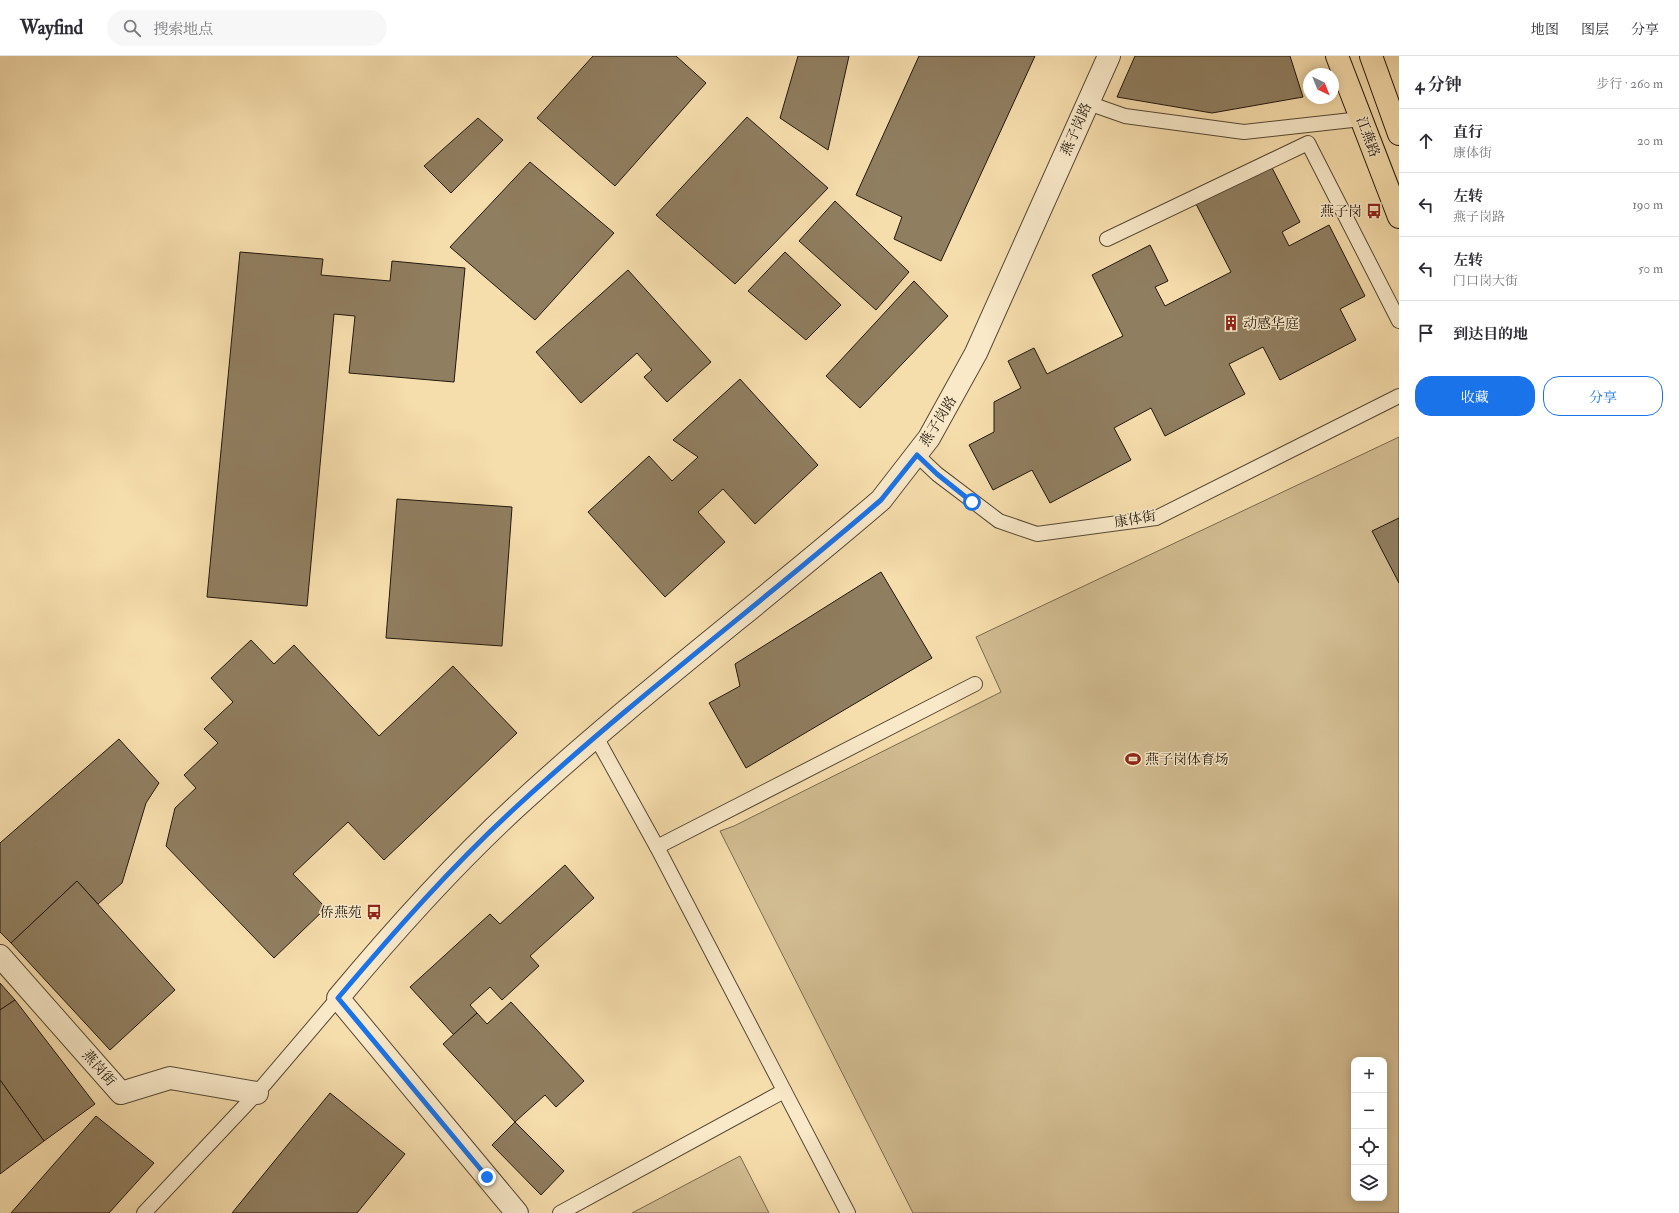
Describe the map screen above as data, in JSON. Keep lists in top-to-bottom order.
{
  "streets": {
    "main road": ["江燕路"],
    "street": ["燕子岗路", "燕岗街"],
    "lane": ["康体街"]
  },
  "crossings": [
    ["燕子岗路", "康体街"]
  ],
  "places": {
    "bus stop": ["燕子岗", "侨燕苑"],
    "building": ["动感华庭"],
    "sports": ["燕子岗体育场"]
  },
  "north": "bottom right",
  "page": {
    "header": "Wayfind",
    "search": "搜索地点",
    "nav": ["地图", "图层", "分享"],
    "heading": ["4 分钟", "步行 · 260 m"],
    "list": [
      ["直行", "康体街", "20 m"],
      ["左转", "燕子岗路", "190 m"],
      ["左转", "门口岗大街", "50 m"],
      "到达目的地"
    ],
    "buttons": ["收藏", "分享"],
    "map_buttons": ["+", "−"]
  }
}
